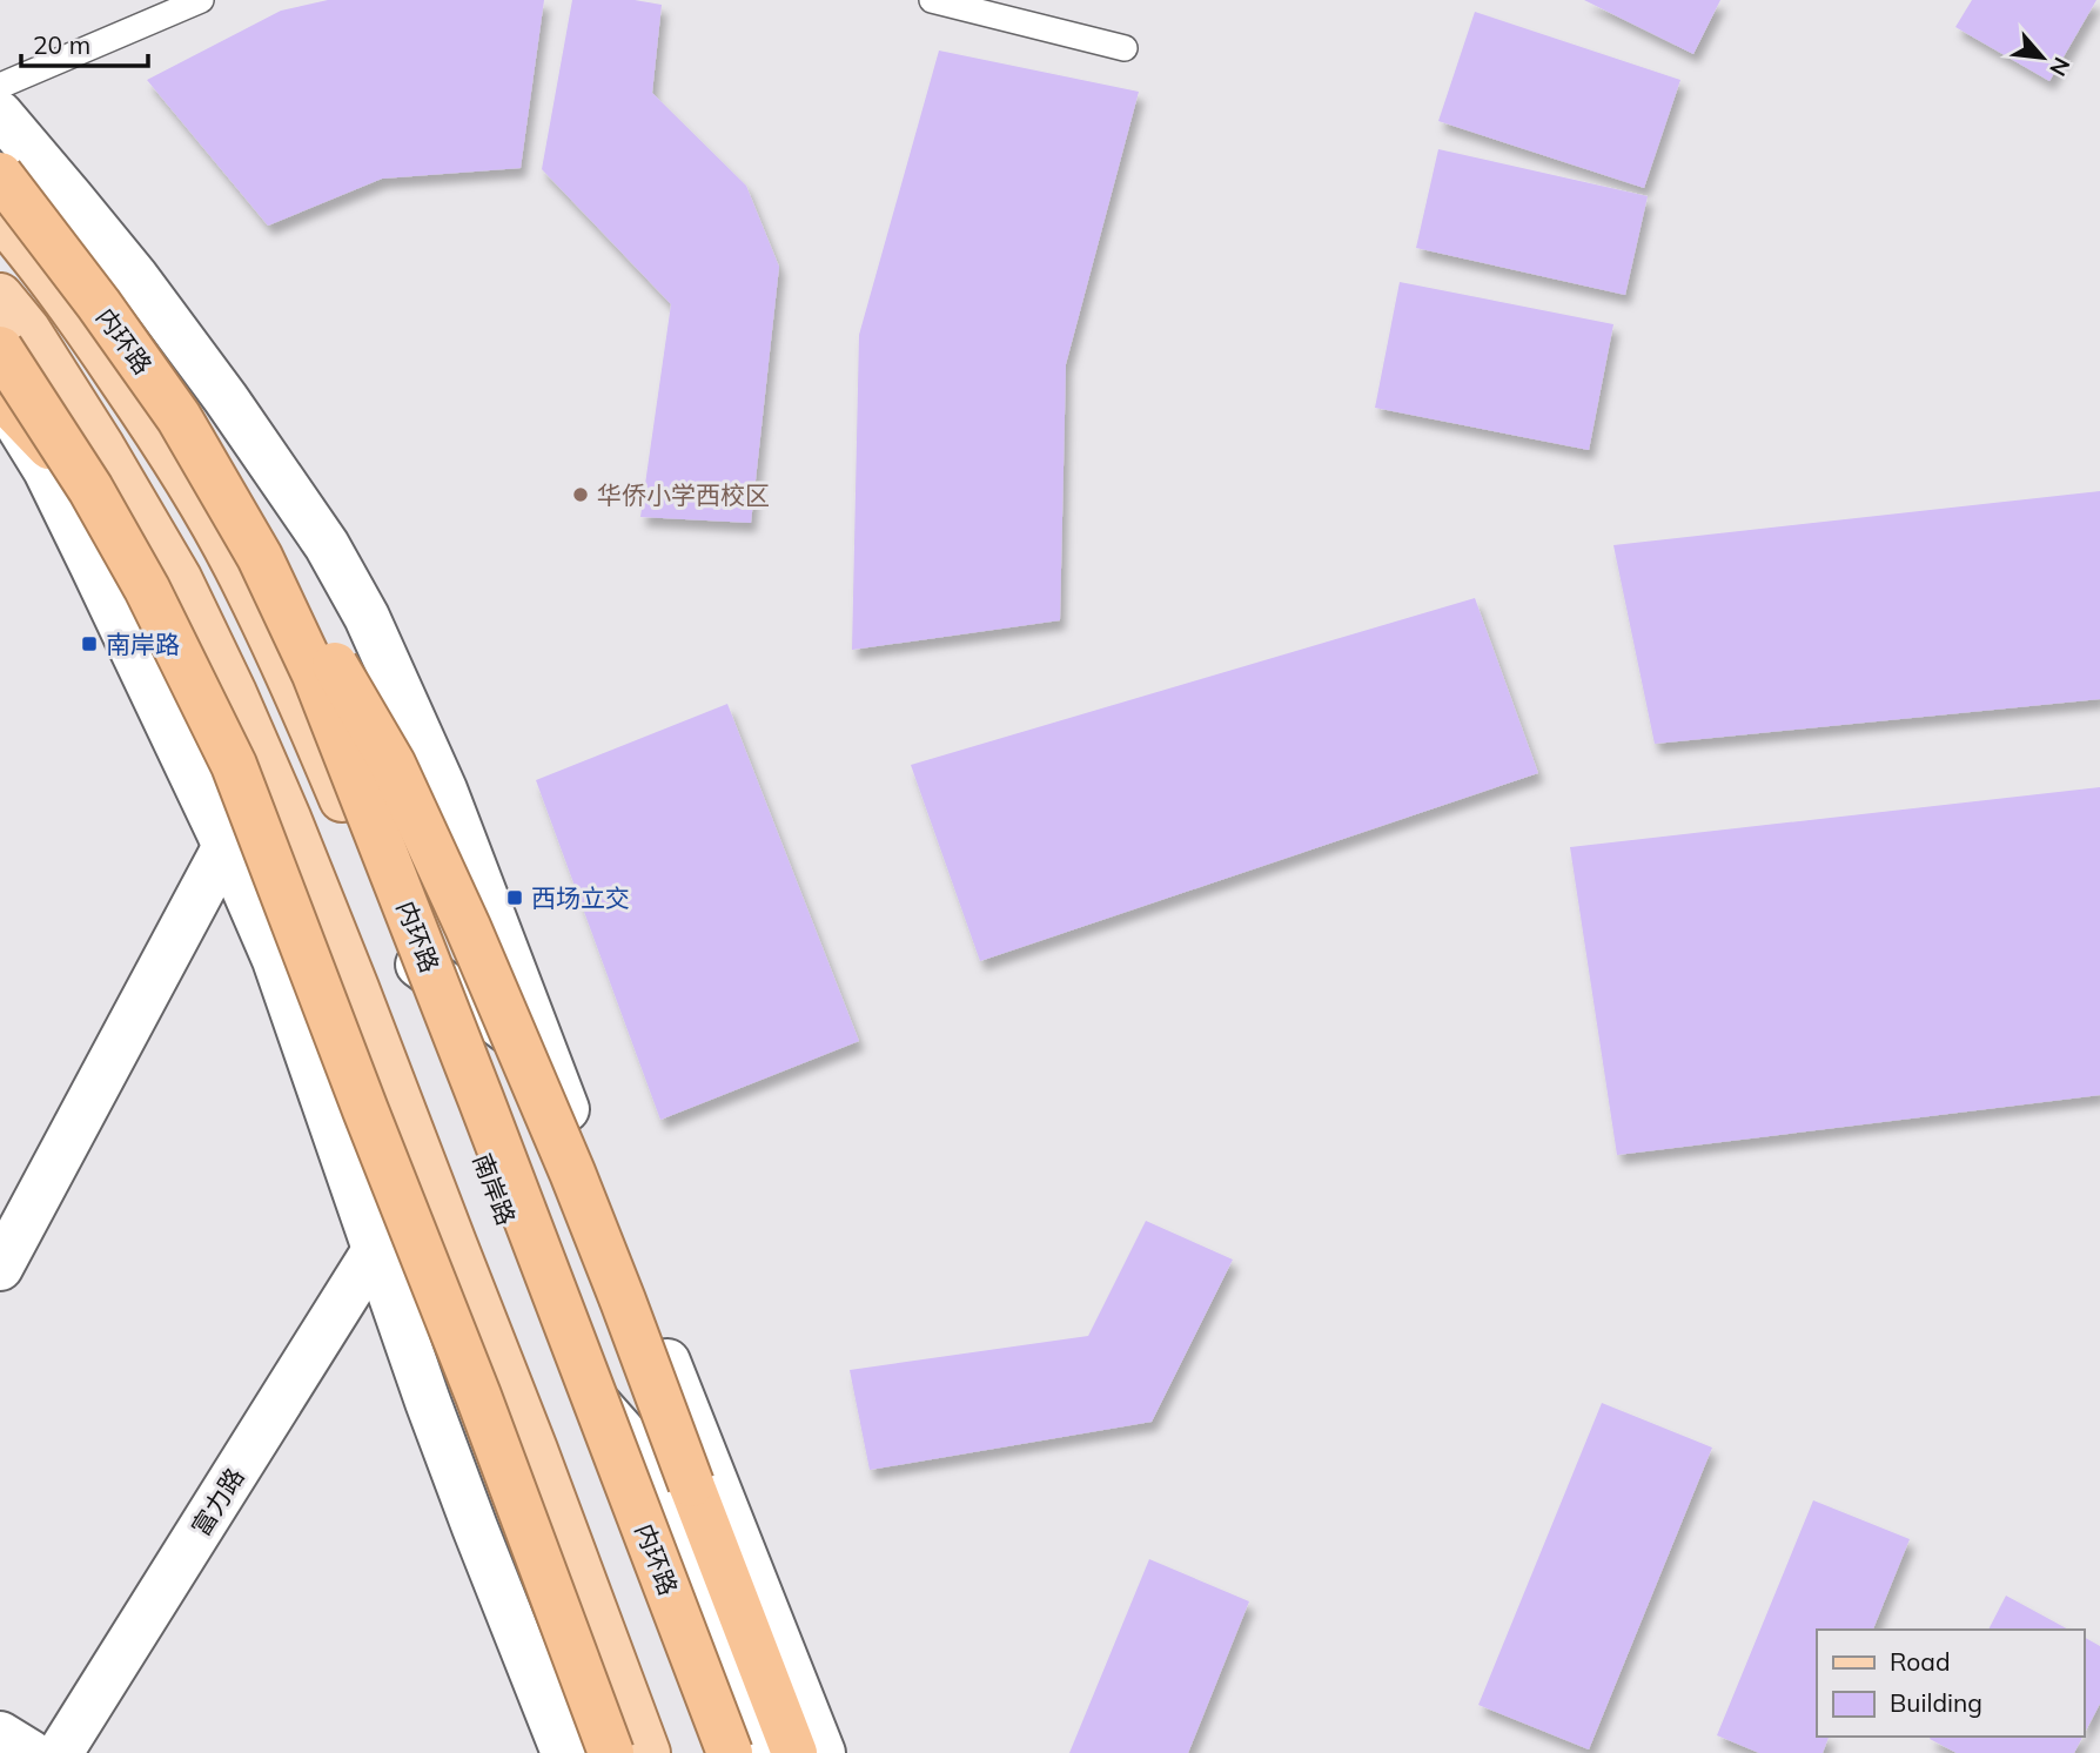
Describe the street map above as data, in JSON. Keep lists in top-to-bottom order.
{
  "streets": {
    "highway": ["内环路"],
    "main road": ["南岸路", "富力路"]
  },
  "crossings": [
    ["内环路", "南岸路"]
  ],
  "places": {
    "other": ["华侨小学西校区"],
    "transit": ["南岸路", "西场立交"]
  },
  "legend": ["Road", "Building"],
  "scale_bar": "20 m",
  "north": "bottom right"
}
